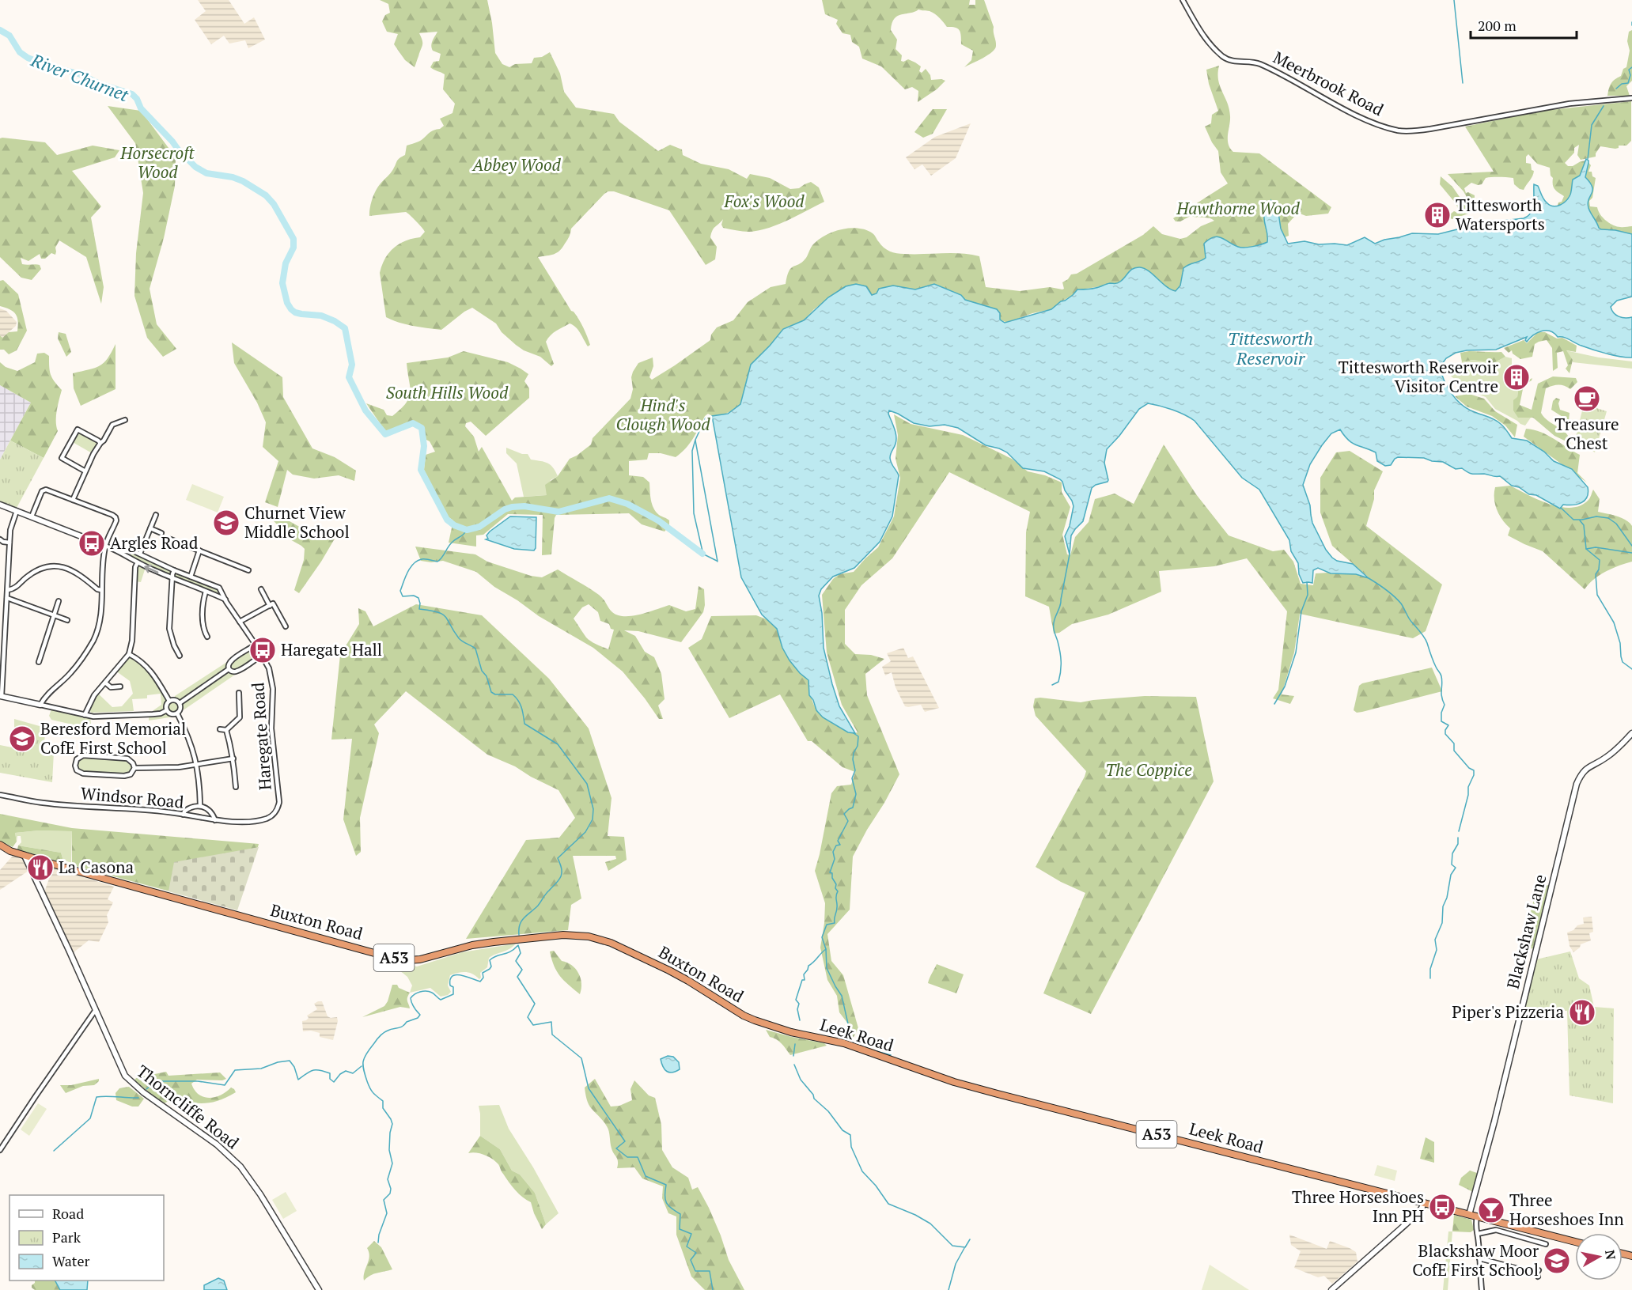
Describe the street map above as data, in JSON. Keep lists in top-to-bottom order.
{
  "streets": {
    "highway": ["Buxton Road", "A53", "Leek Road"],
    "street": [
      "Meerbrook Road",
      "Haregate Road",
      "Windsor Road",
      "Blackshaw Lane",
      "Thorncliffe Road"
    ]
  },
  "crossings": [
    ["Haregate Road", "Windsor Road"],
    ["Buxton Road", "Leek Road"],
    ["Buxton Road", "Thorncliffe Road"],
    ["Blackshaw Lane", "Leek Road"]
  ],
  "water": ["River Churnet", "Tittesworth Reservoir"],
  "parks": [
    "Horsecroft Wood",
    "Abbey Wood",
    "Fox's Wood",
    "Hawthorne Wood",
    "South Hills Wood",
    "Hind's Clough Wood",
    "The Coppice"
  ],
  "places": {
    "building": ["Tittesworth Watersports", "Tittesworth Reservoir Visitor Centre"],
    "cafe": ["Treasure Chest"],
    "school or university": ["Churnet View Middle School", "Beresford Memorial CofE First School", "Blackshaw Moor CofE First School"],
    "bus stop": ["Argles Road", "Haregate Hall", "Three Horseshoes Inn PH"],
    "restaurant": ["La Casona", "Piper's Pizzeria"],
    "bar": ["Three Horseshoes Inn"]
  },
  "legend": ["Road", "Park", "Water"],
  "scale_bar": "200 m",
  "north": "right"
}
